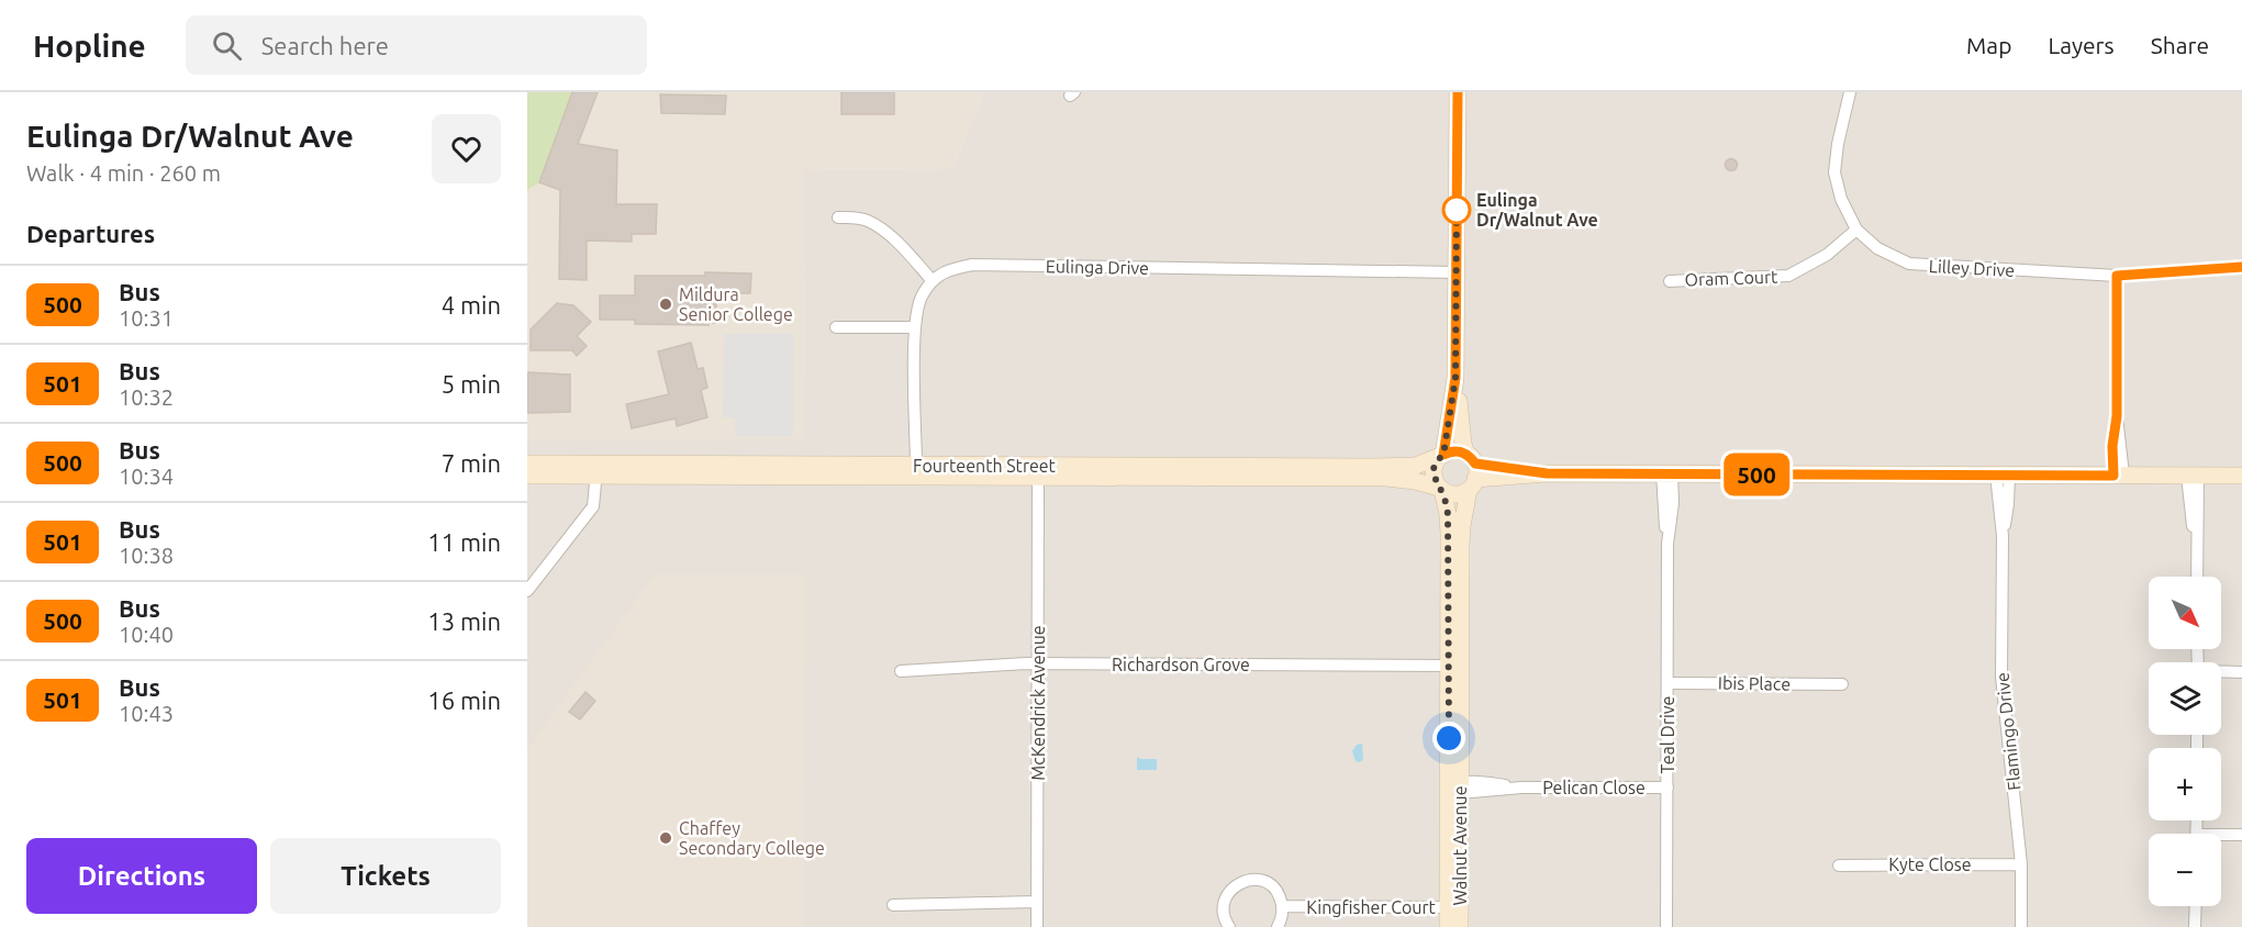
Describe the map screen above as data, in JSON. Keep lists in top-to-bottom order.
{
  "streets": {
    "street": [
      "Eulinga Drive",
      "Lilley Drive",
      "Oram Court",
      "Fourteenth Street",
      "Richardson Grove",
      "Ibis Place",
      "McKendrick Avenue",
      "Flamingo Drive",
      "Teal Drive",
      "Pelican Close",
      "Walnut Avenue",
      "Kyte Close",
      "Kingfisher Court"
    ]
  },
  "crossings": [
    ["Eulinga Drive", "Walnut Avenue"],
    ["Lilley Drive", "Oram Court"],
    ["Fourteenth Street", "McKendrick Avenue"],
    ["Fourteenth Street", "Walnut Avenue"],
    ["Richardson Grove", "McKendrick Avenue"],
    ["Richardson Grove", "Walnut Avenue"],
    ["Ibis Place", "Teal Drive"],
    ["Flamingo Drive", "Kyte Close"],
    ["Teal Drive", "Pelican Close"],
    ["Pelican Close", "Walnut Avenue"],
    ["Walnut Avenue", "Kingfisher Court"]
  ],
  "places": ["Eulinga Dr/Walnut Ave", "Mildura Senior College", "Chaffey Secondary College"],
  "lines": ["bus line 500"],
  "north": "bottom right",
  "page": {
    "header": "Hopline",
    "search": "Search here",
    "nav": ["Map", "Layers", "Share"],
    "heading": [
      ["Eulinga Dr/Walnut Ave", "Walk · 4 min · 260 m"],
      "Departures"
    ],
    "on_map": "500",
    "list": [
      {
        "mark": "500",
        "name": "Bus",
        "note": "10:31",
        "value": "4 min"
      },
      {
        "mark": "501",
        "name": "Bus",
        "note": "10:32",
        "value": "5 min"
      },
      {
        "mark": "500",
        "name": "Bus",
        "note": "10:34",
        "value": "7 min"
      },
      {
        "mark": "501",
        "name": "Bus",
        "note": "10:38",
        "value": "11 min"
      },
      {
        "mark": "500",
        "name": "Bus",
        "note": "10:40",
        "value": "13 min"
      },
      {
        "mark": "501",
        "name": "Bus",
        "note": "10:43",
        "value": "16 min"
      }
    ],
    "map_buttons": ["+", "−"],
    "buttons": ["Directions", "Tickets"]
  }
}
